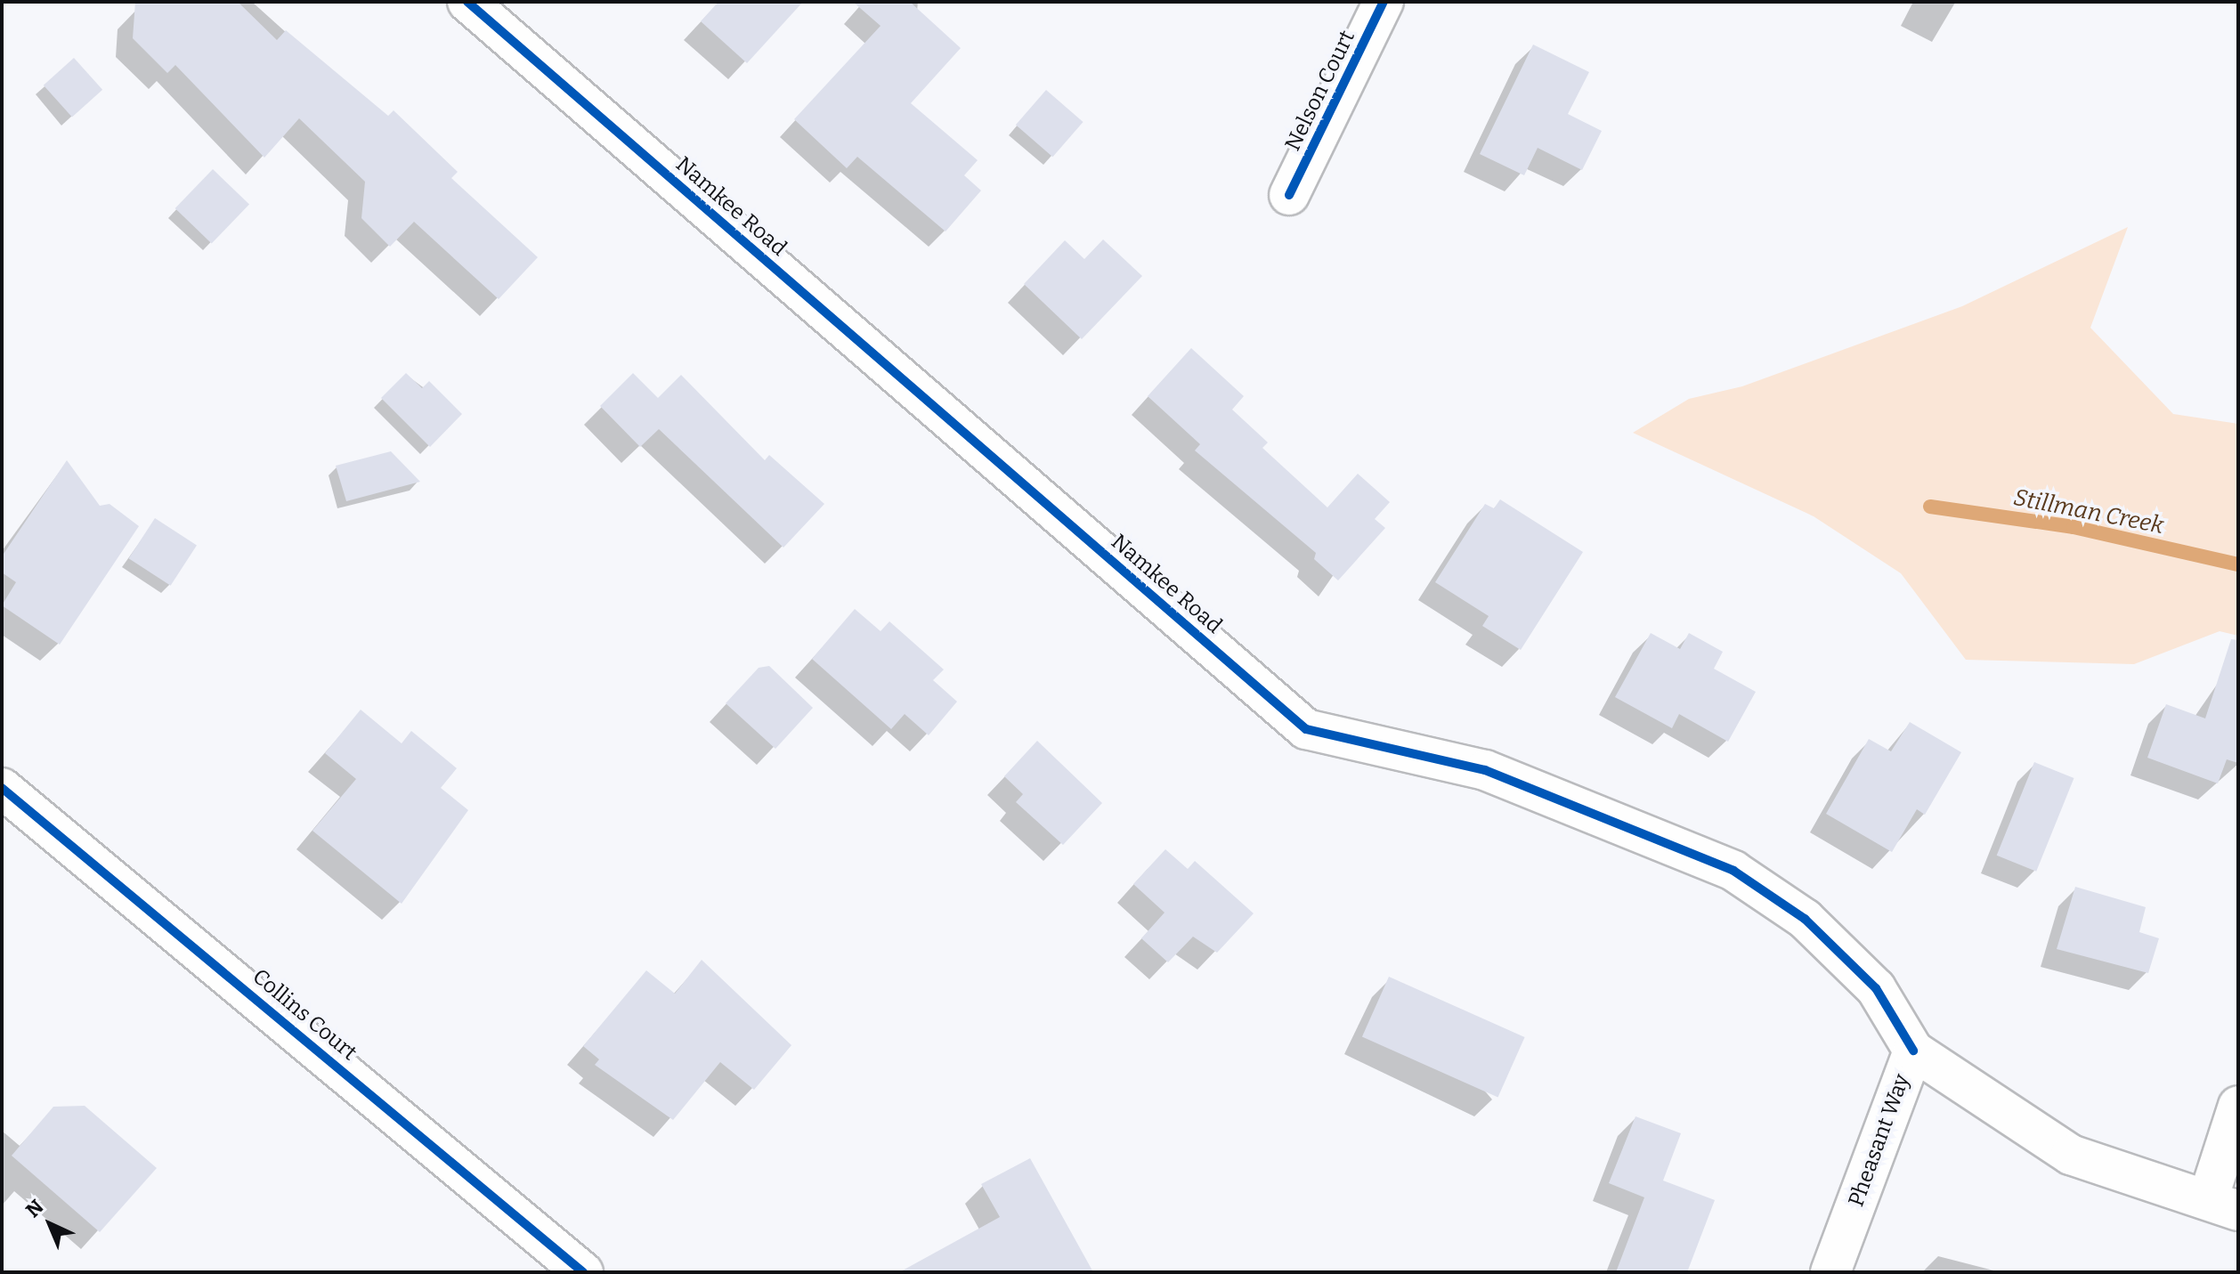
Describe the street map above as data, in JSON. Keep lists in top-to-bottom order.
{
  "streets": {
    "street": [
      "Nelson Court",
      "Namkee Road",
      "Collins Court",
      "Pheasant Way"
    ]
  },
  "crossings": [
    ["Namkee Road", "Pheasant Way"]
  ],
  "water": ["Stillman Creek"],
  "north": "top left"
}
